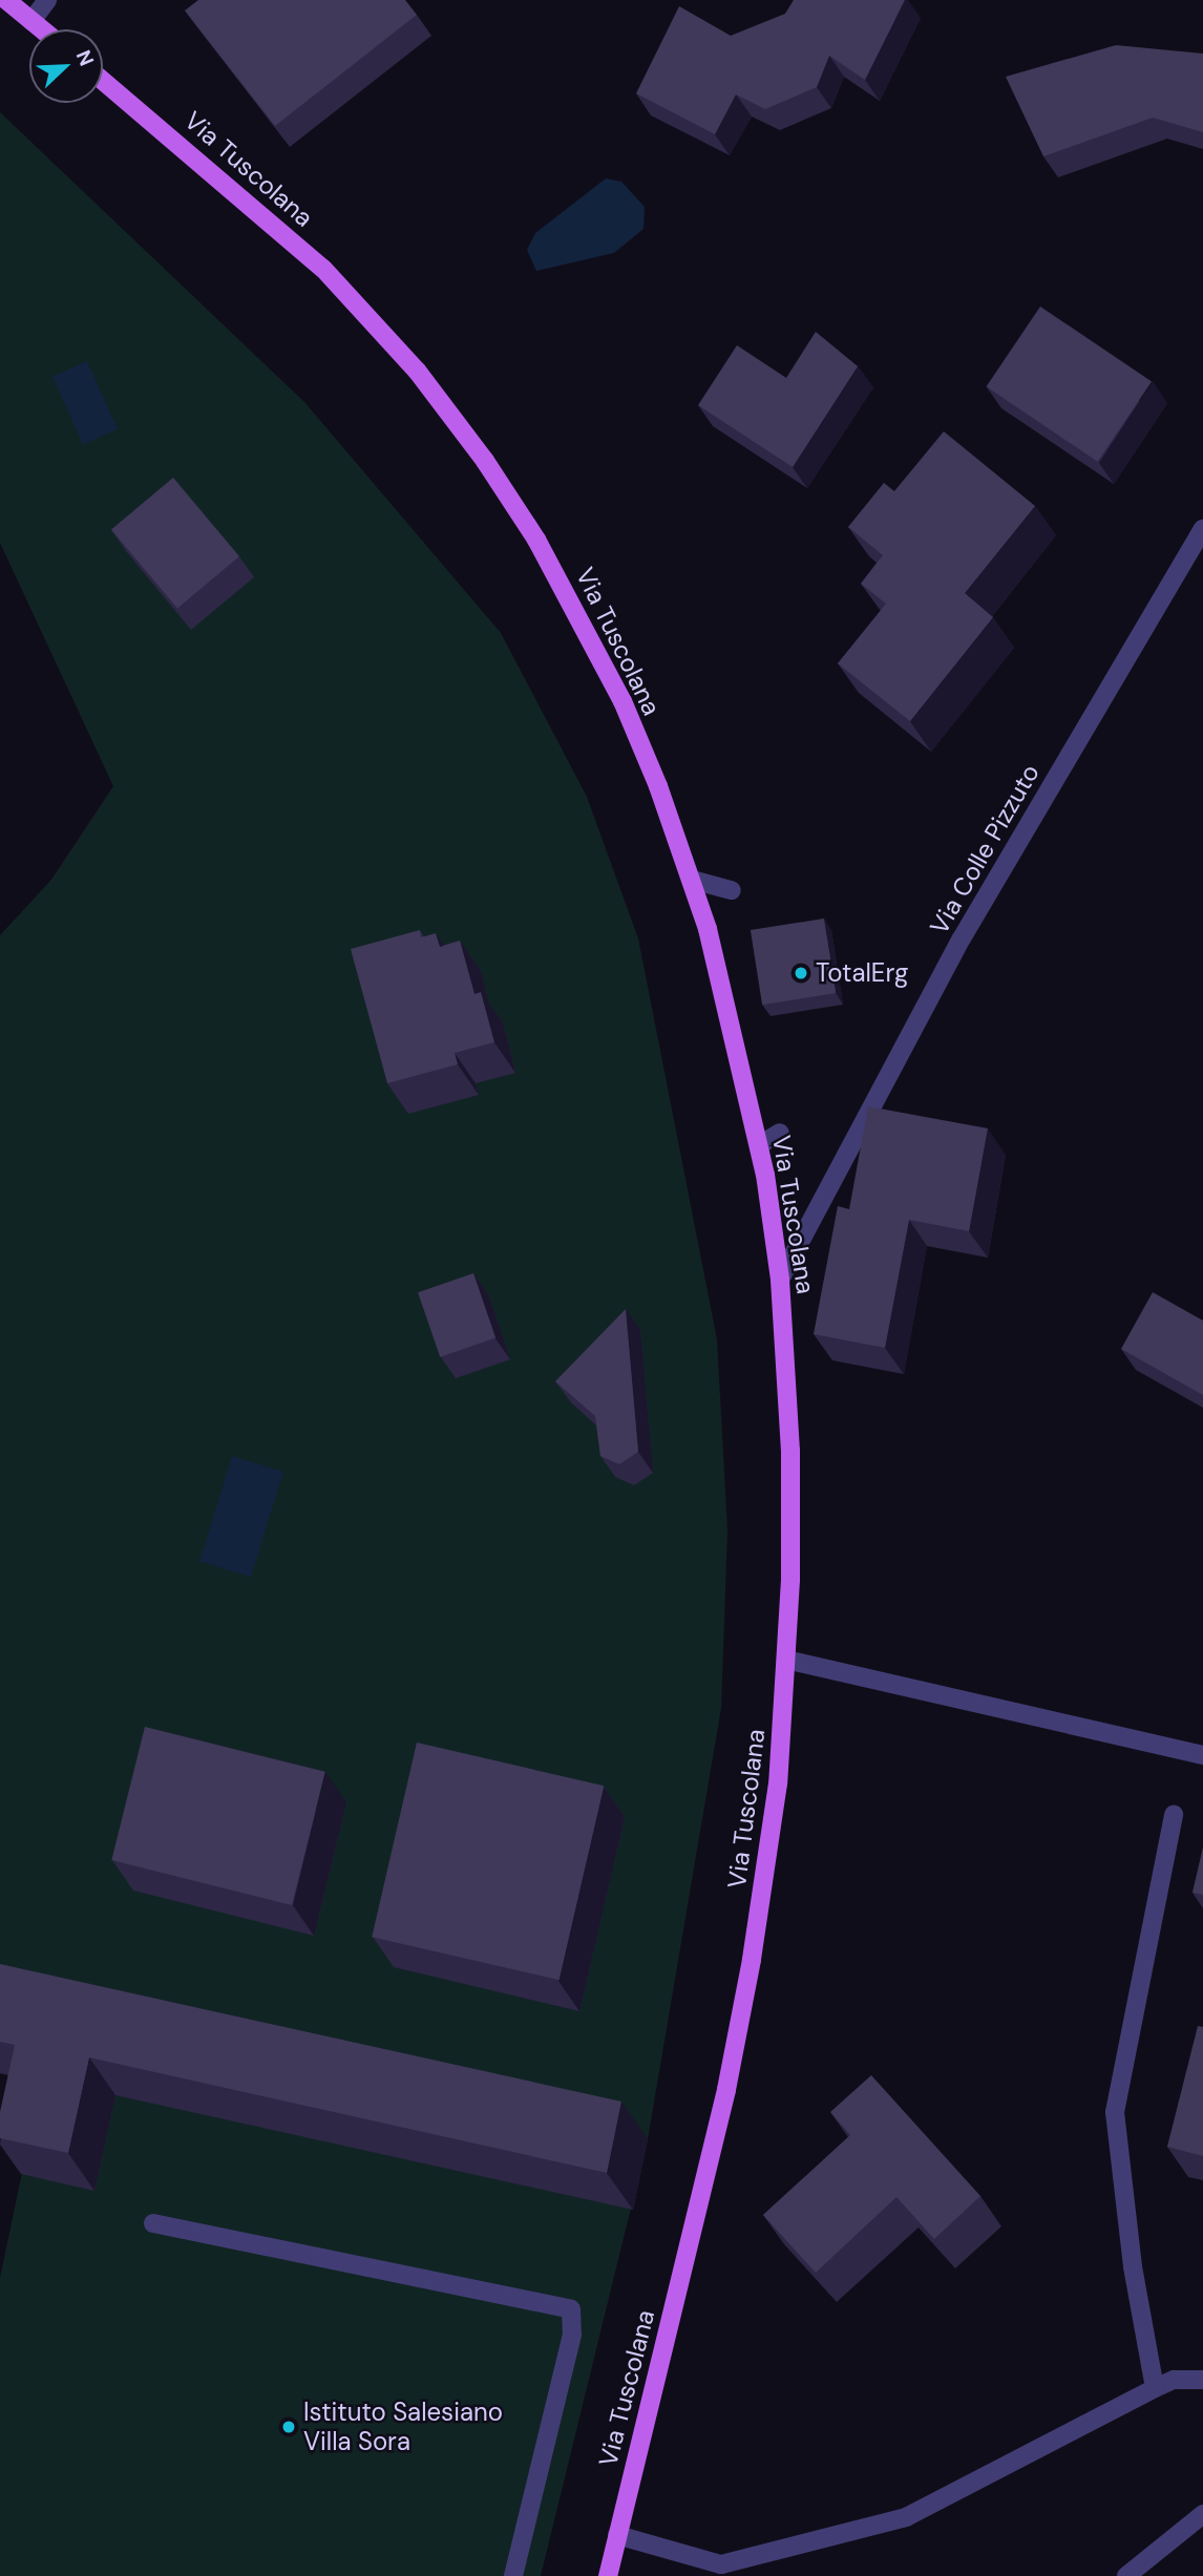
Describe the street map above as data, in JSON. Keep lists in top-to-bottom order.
{
  "streets": {
    "main road": ["Via Tuscolana"],
    "street": ["Via Colle Pizzuto"]
  },
  "crossings": [
    ["Via Tuscolana", "Via Colle Pizzuto"]
  ],
  "places": ["TotalErg", "Istituto Salesiano Villa Sora"],
  "north": "top right"
}
